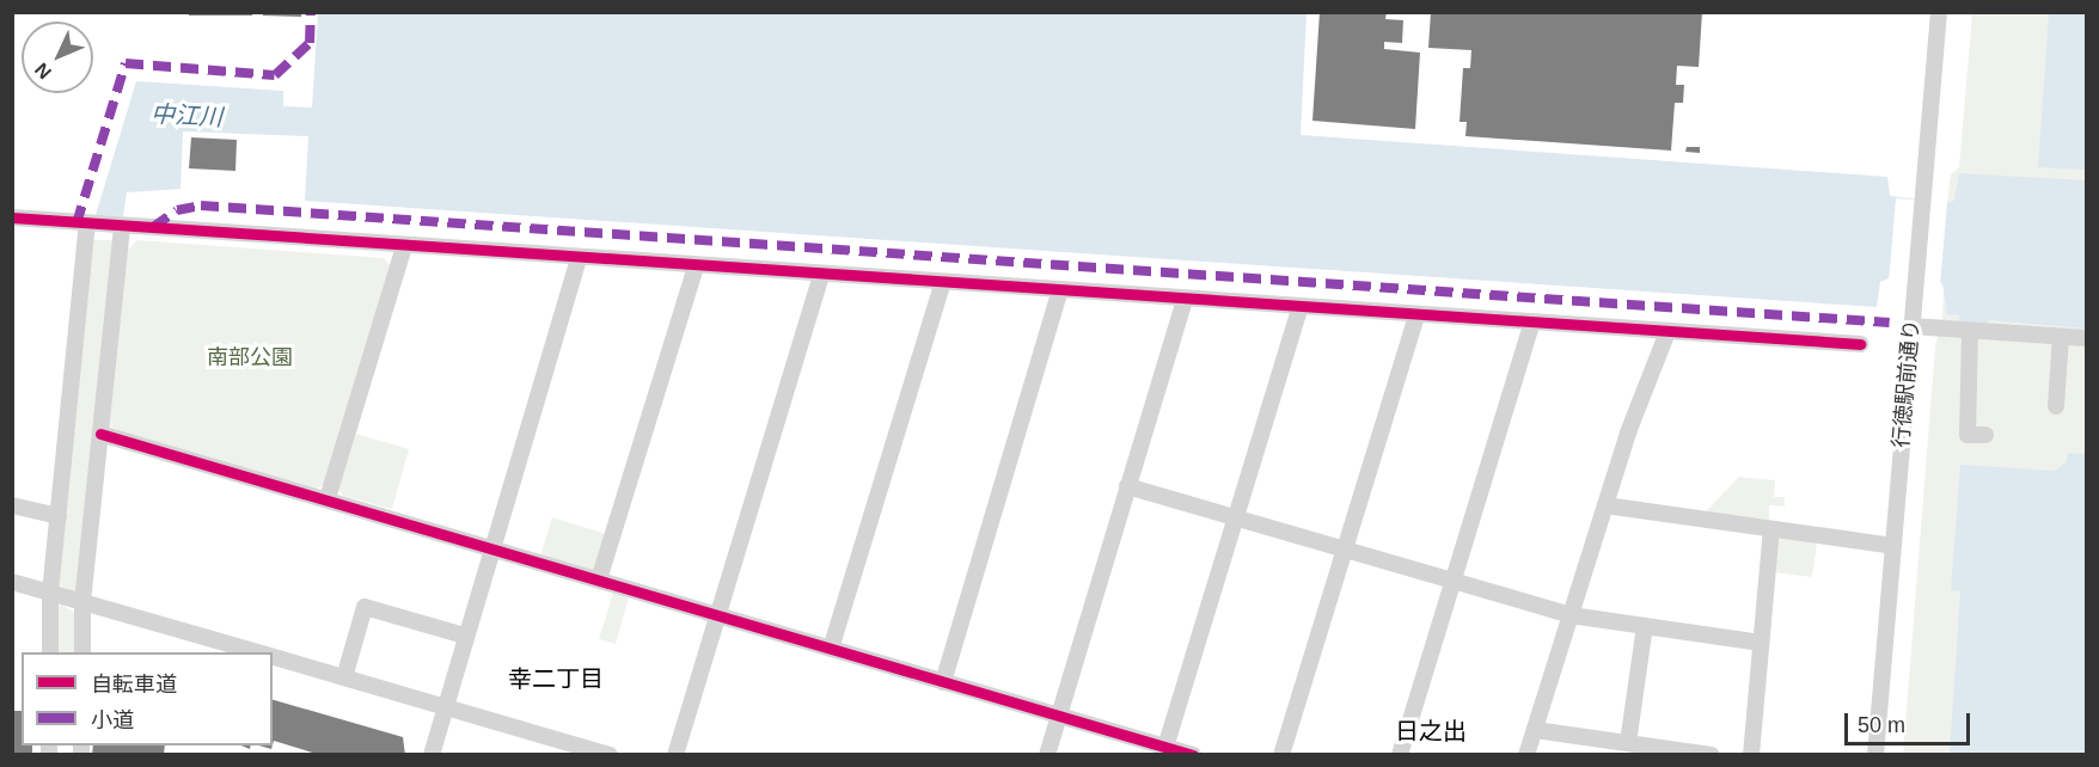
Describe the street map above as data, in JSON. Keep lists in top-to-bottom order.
{
  "streets": {
    "street": ["行徳駅前通り"]
  },
  "districts": ["幸二丁目", "日之出"],
  "water": ["中江川"],
  "parks": ["南部公園"],
  "legend": ["自転車道", "小道"],
  "scale_bar": "50 m",
  "north": "bottom left"
}
